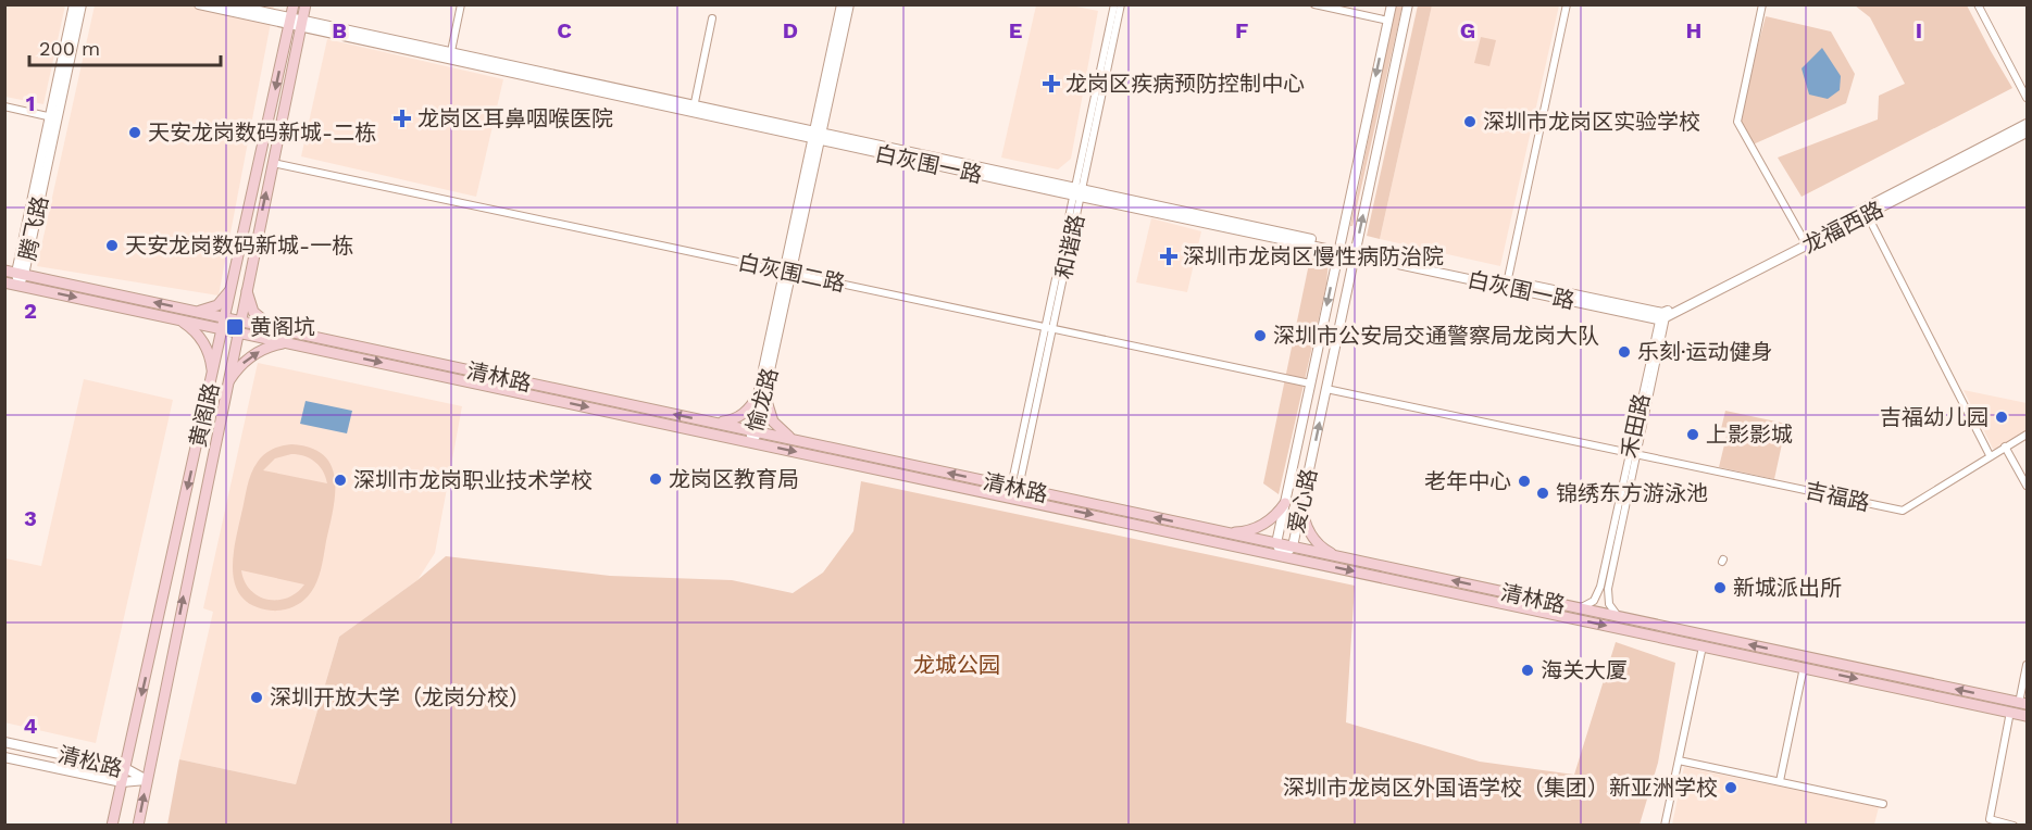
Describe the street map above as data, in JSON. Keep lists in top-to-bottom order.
{
  "streets": {
    "main road": ["清林路", "黄阁路"],
    "street": [
      "白灰围一路",
      "龙福西路",
      "腾飞路",
      "和谐路",
      "白灰围二路",
      "愉龙路",
      "禾田路",
      "吉福路",
      "爱心路",
      "清松路"
    ]
  },
  "crossings": [
    ["白灰围一路", "龙福西路"],
    ["白灰围一路", "和谐路"],
    ["白灰围一路", "愉龙路"],
    ["白灰围一路", "黄阁路"],
    ["白灰围一路", "禾田路"],
    ["白灰围一路", "爱心路"],
    ["龙福西路", "禾田路"],
    ["腾飞路", "清林路"],
    ["和谐路", "白灰围二路"],
    ["和谐路", "清林路"],
    ["白灰围二路", "愉龙路"],
    ["白灰围二路", "黄阁路"],
    ["白灰围二路", "爱心路"],
    ["清林路", "愉龙路"],
    ["清林路", "黄阁路"],
    ["清林路", "禾田路"],
    ["清林路", "爱心路"],
    ["黄阁路", "清松路"],
    ["禾田路", "吉福路"]
  ],
  "parks": ["龙城公园"],
  "places": {
    "health": ["龙岗区疾病预防控制中心", "龙岗区耳鼻咽喉医院", "深圳市龙岗区慢性病防治院"],
    "other": [
      "深圳市龙岗区实验学校",
      "天安龙岗数码新城-二栋",
      "天安龙岗数码新城-一栋",
      "深圳市公安局交通警察局龙岗大队",
      "乐刻·运动健身",
      "吉福幼儿园",
      "上影影城",
      "龙岗区教育局",
      "深圳市龙岗职业技术学校",
      "老年中心",
      "锦绣东方游泳池",
      "新城派出所",
      "海关大厦",
      "深圳开放大学（龙岗分校）",
      "深圳市龙岗区外国语学校（集团）新亚洲学校"
    ],
    "transit": ["黄阁坑"]
  },
  "scale_bar": "200 m",
  "grid": {
    "columns": [
      "B",
      "C",
      "D",
      "E",
      "F",
      "G",
      "H",
      "I"
    ],
    "rows": [
      "1",
      "2",
      "3",
      "4"
    ]
  }
}
